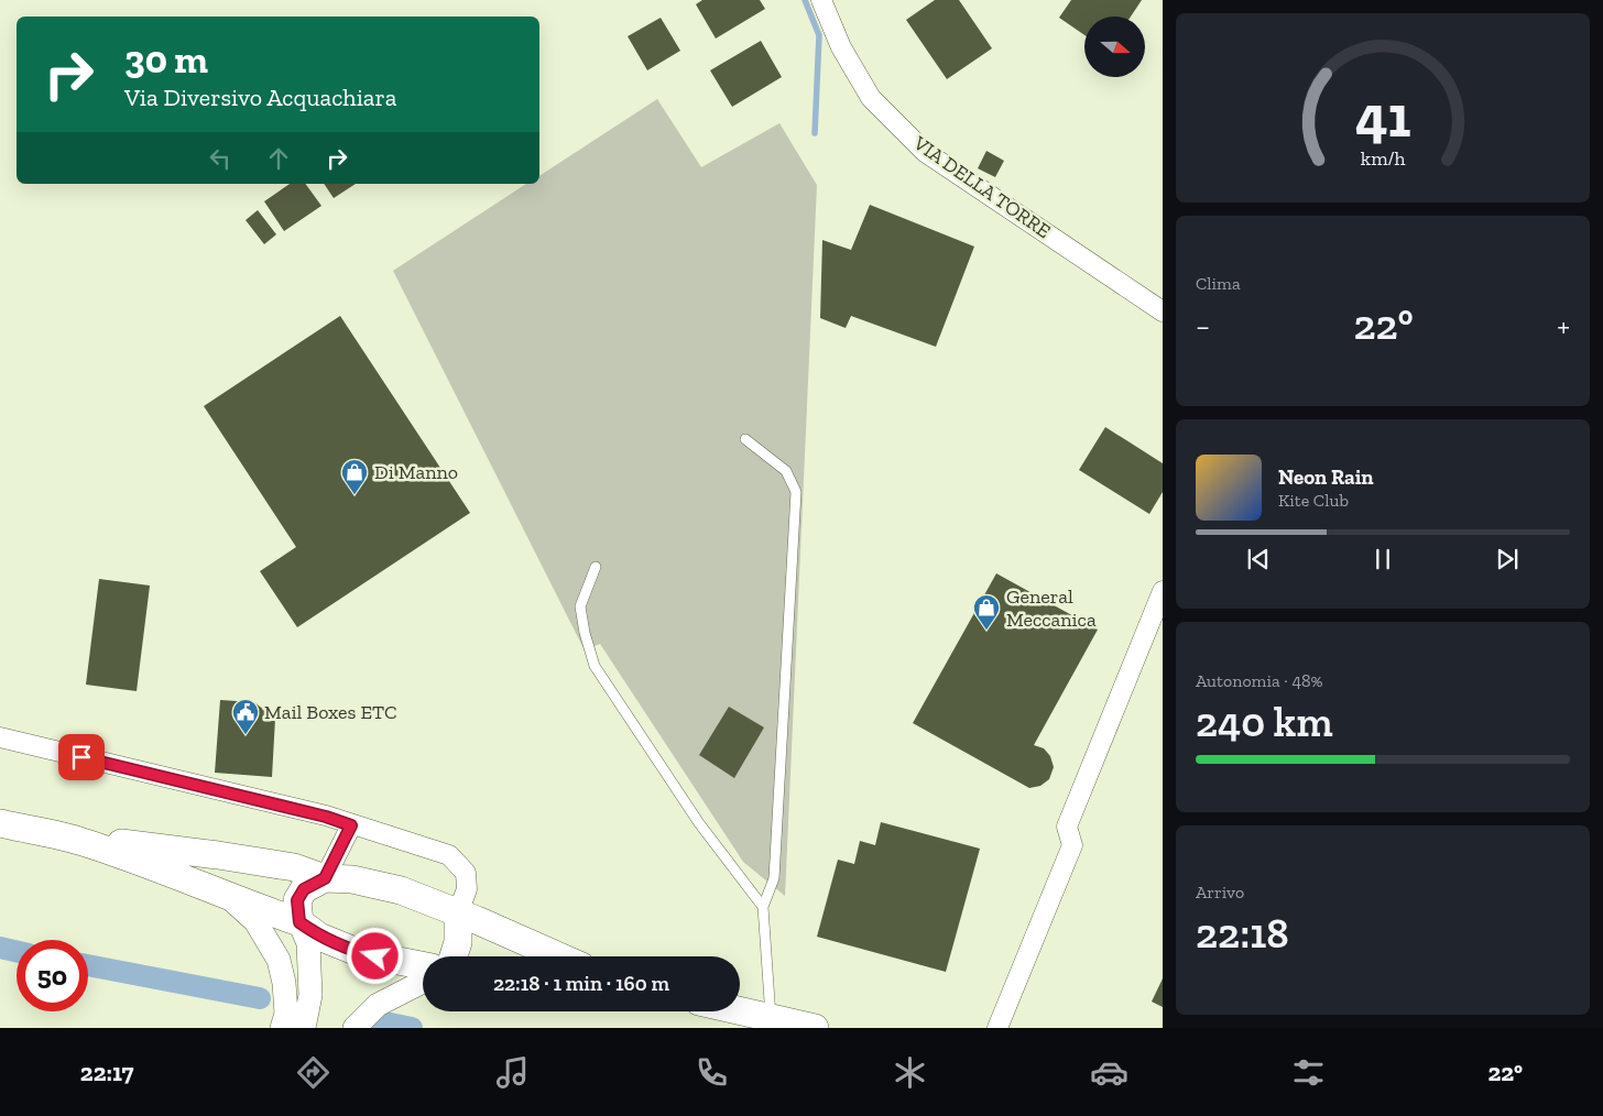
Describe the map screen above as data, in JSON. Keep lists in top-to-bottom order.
{
  "streets": {
    "street": ["VIA DELLA TORRE"]
  },
  "places": {
    "shop": ["Di Manno", "General Meccanica"],
    "public building": ["Mail Boxes ETC"]
  },
  "north": "right",
  "page": {
    "turn": ["30 m", "Via Diversivo Acquachiara"],
    "tile": [
      "Clima",
      ["Autonomia · 48%", "240 km"],
      ["Arrivo", "22:18"]
    ],
    "heat": ["−", "22°", "+"],
    "song": ["Neon Rain", "Kite Club"],
    "limit": "50",
    "trip": "22:18 · 1 min · 160 m",
    "tabs": ["22:17", "22°"],
    "gauge": ["41", "km/h"]
  }
}
